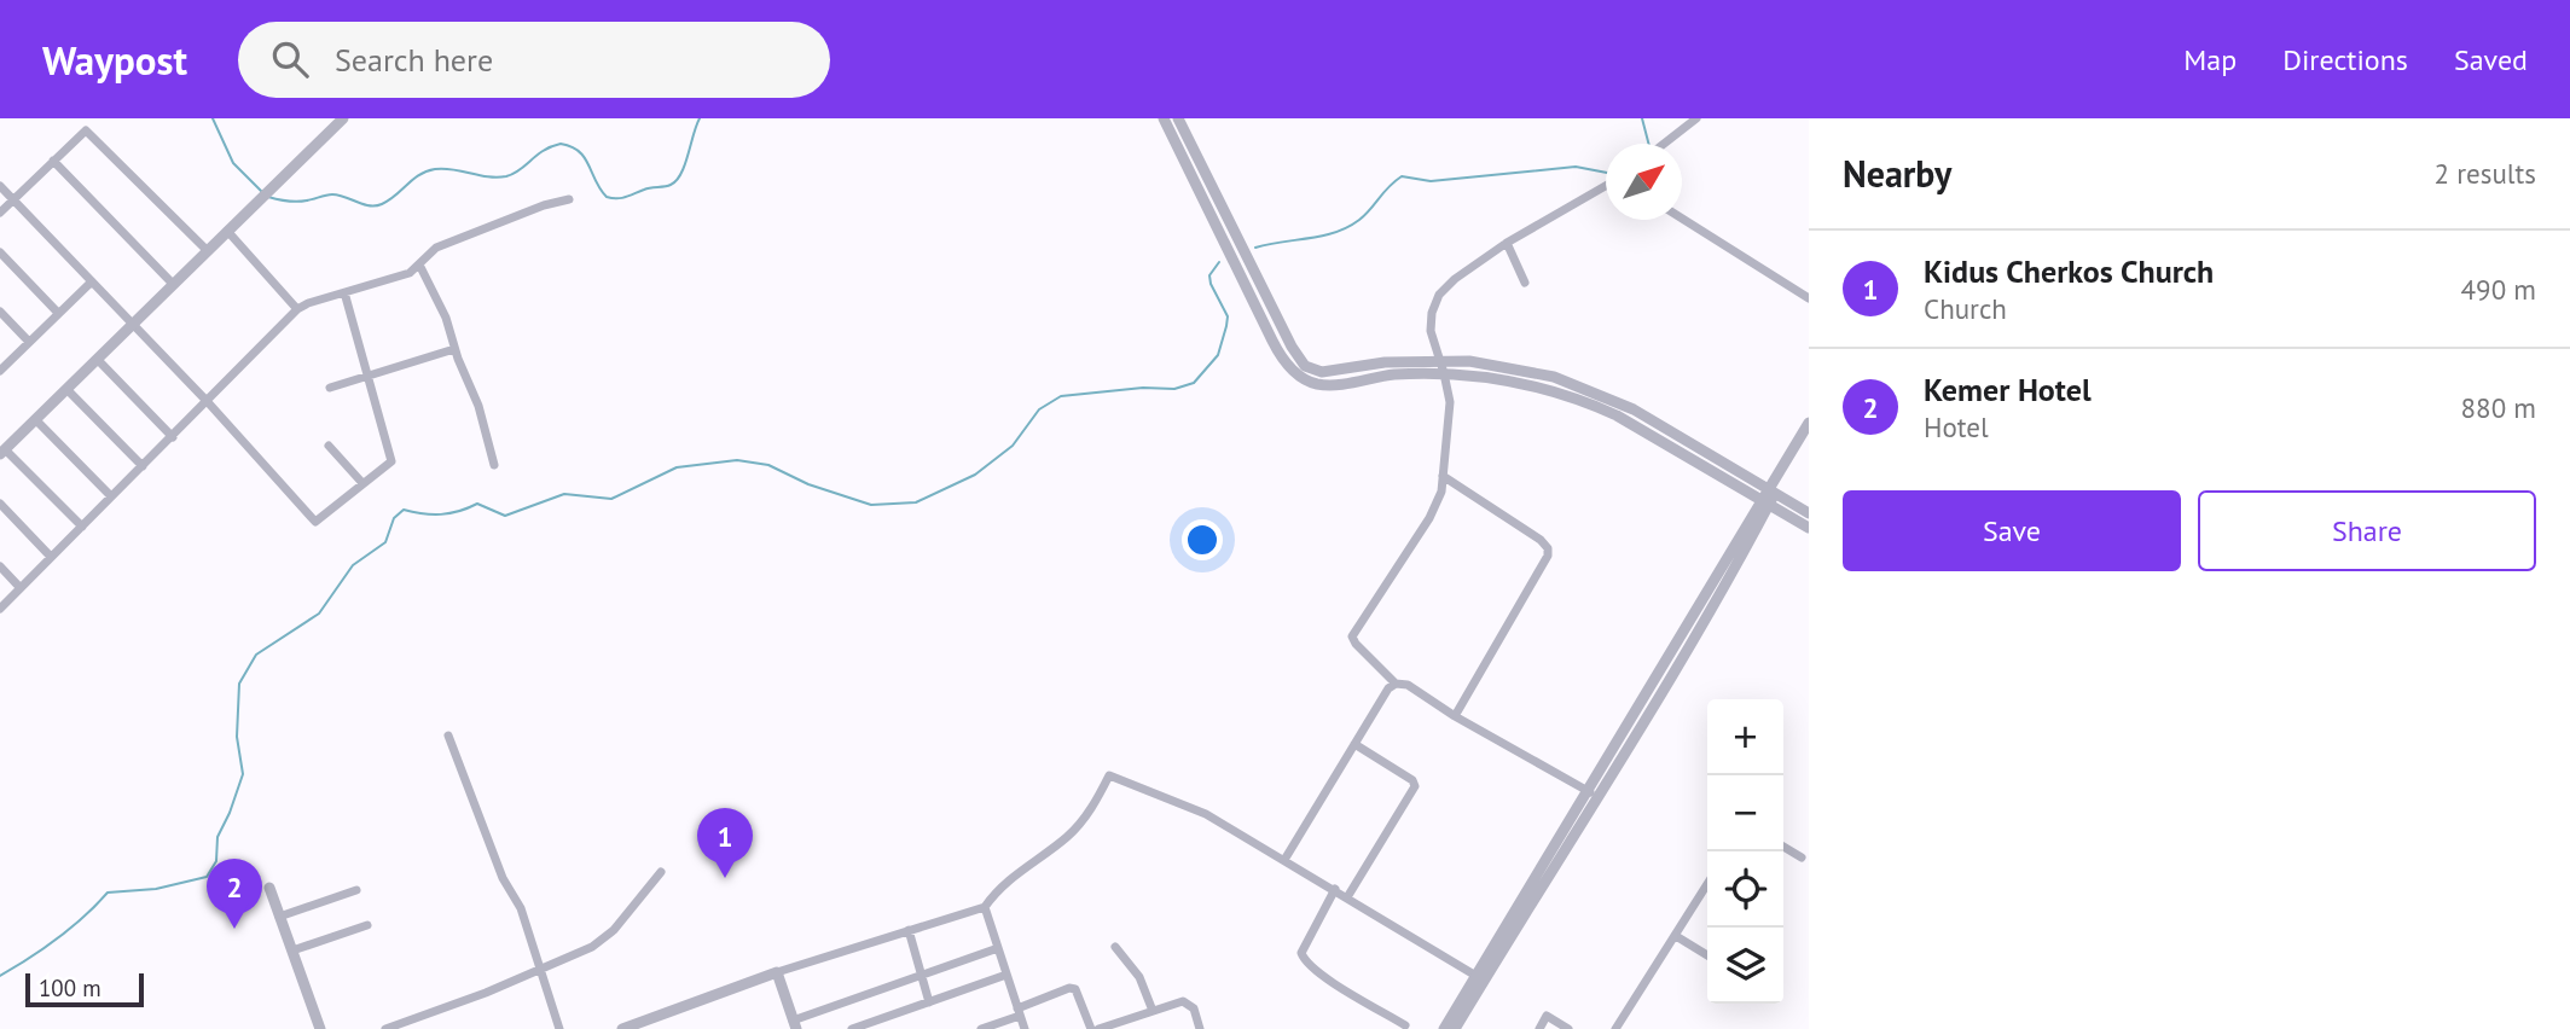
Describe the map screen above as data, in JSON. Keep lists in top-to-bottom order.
{
  "scale_bar": "100 m",
  "north": "top right",
  "page": {
    "header": "Waypost",
    "search": "Search here",
    "nav": ["Map", "Directions", "Saved"],
    "heading": ["Nearby", "2 results"],
    "list": [
      {
        "mark": "1",
        "name": "Kidus Cherkos Church",
        "note": "Church",
        "value": "490 m"
      },
      {
        "mark": "2",
        "name": "Kemer Hotel",
        "note": "Hotel",
        "value": "880 m"
      }
    ],
    "buttons": ["Save", "Share"],
    "map_buttons": ["+", "−"],
    "pins": ["1", "2"],
    "scale": "100 m"
  }
}
